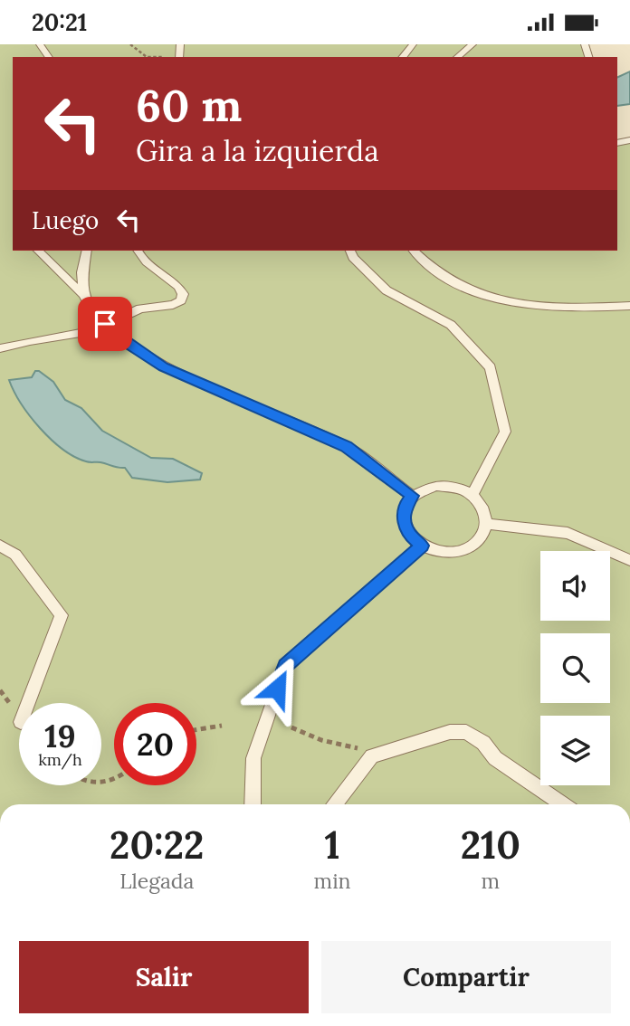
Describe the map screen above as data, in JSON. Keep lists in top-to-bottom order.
{
  "page": {
    "status": "20:21",
    "turn": ["60 m", "Gira a la izquierda"],
    "then": "Luego",
    "speed": "19 km/h",
    "limit": "20",
    "eta": [
      "20:22",
      "Llegada",
      "1",
      "min",
      "210",
      "m"
    ],
    "buttons": ["Salir", "Compartir"]
  }
}
